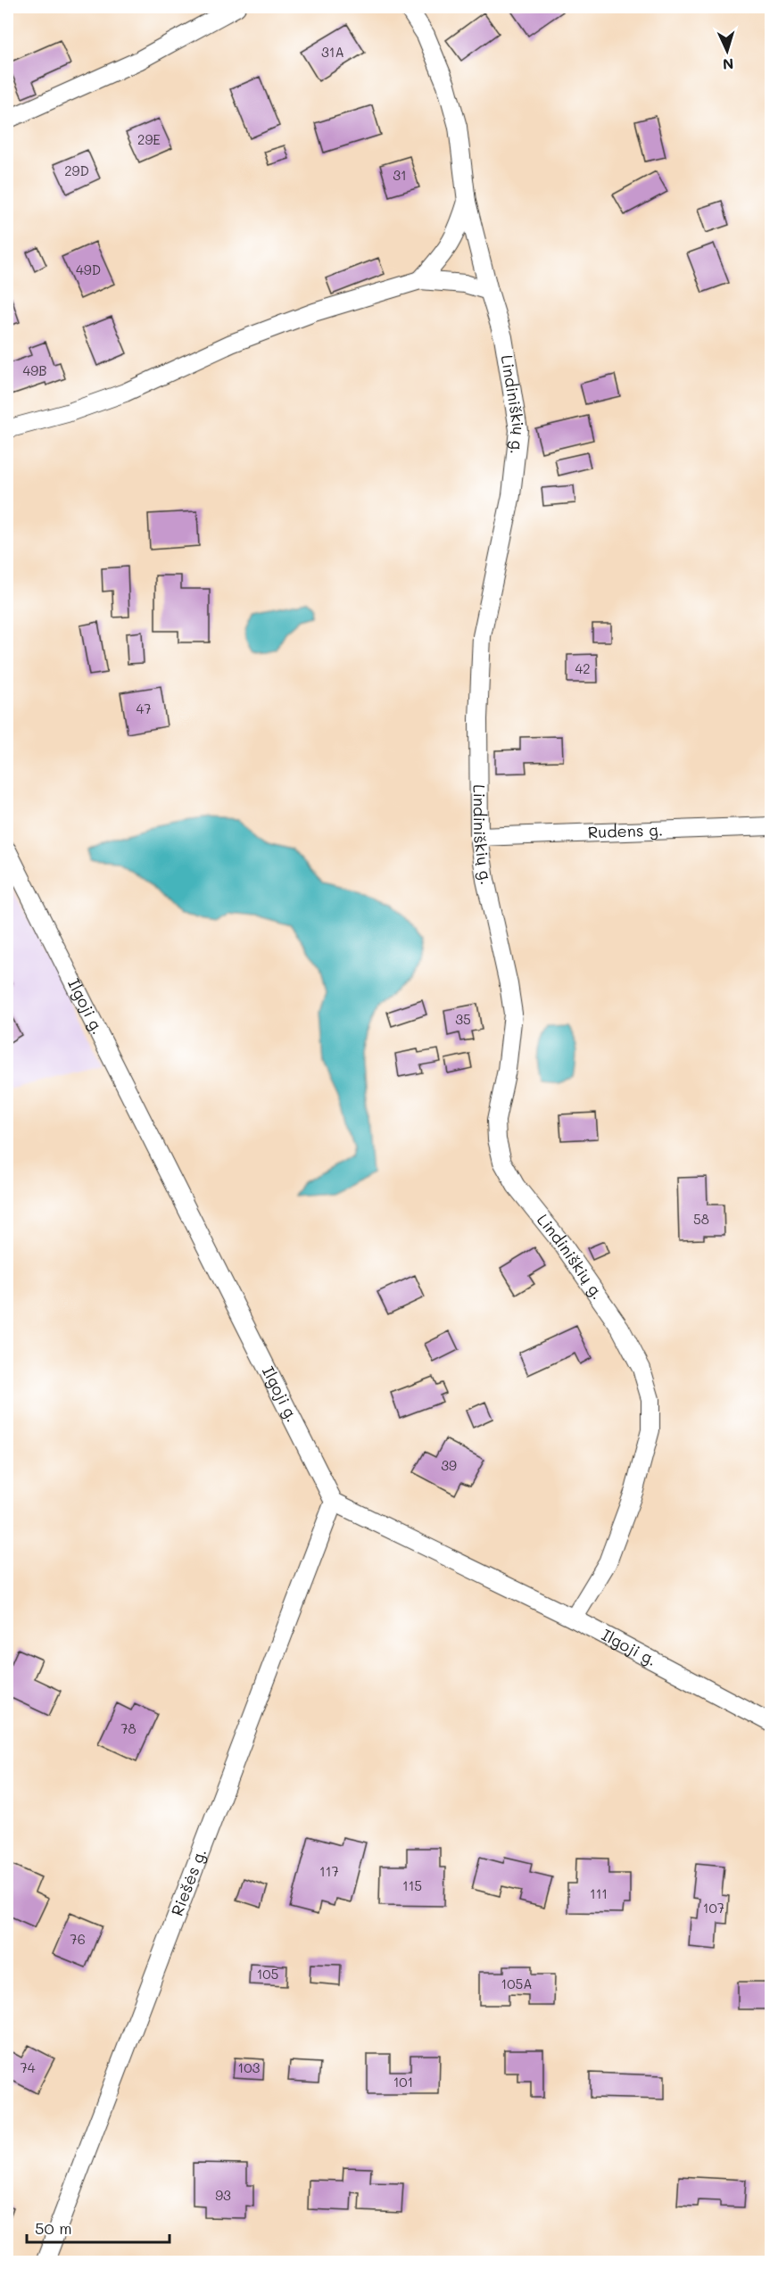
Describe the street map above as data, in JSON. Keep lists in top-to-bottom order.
{
  "streets": {
    "street": [
      "Lindiniškių g.",
      "Rudens g.",
      "Ilgoji g.",
      "Riešės g."
    ]
  },
  "crossings": [
    ["Lindiniškių g.", "Rudens g."],
    ["Lindiniškių g.", "Ilgoji g."],
    ["Ilgoji g.", "Riešės g."]
  ],
  "house_numbers": [
    "31A",
    "29E",
    "29D",
    "31",
    "49D",
    "49B",
    "42",
    "47",
    "35",
    "58",
    "39",
    "78",
    "117",
    "115",
    "111",
    "107",
    "76",
    "105",
    "105A",
    "74",
    "103",
    "101",
    "93"
  ],
  "scale_bar": "50 m",
  "north": "bottom"
}
